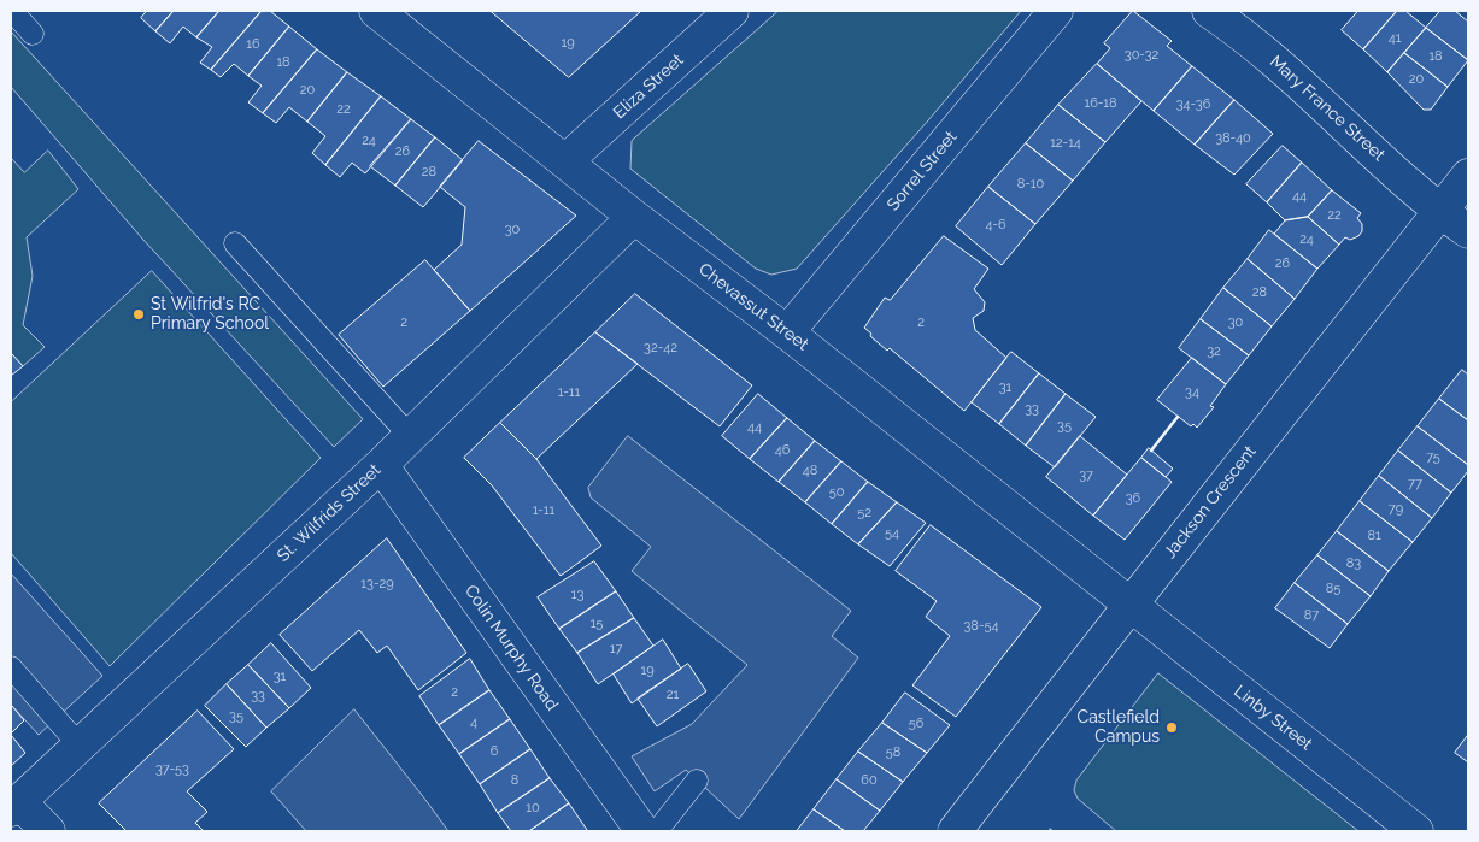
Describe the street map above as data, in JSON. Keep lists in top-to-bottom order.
{
  "streets": {
    "street": [
      "Eliza Street",
      "Mary France Street",
      "Sorrel Street",
      "Chevassut Street",
      "Jackson Crescent",
      "St. Wilfrids Street",
      "Colin Murphy Road",
      "Linby Street"
    ]
  },
  "crossings": [
    ["Eliza Street", "Chevassut Street"],
    ["Mary France Street", "Jackson Crescent"],
    ["Sorrel Street", "Chevassut Street"],
    ["Chevassut Street", "Jackson Crescent"],
    ["Chevassut Street", "St. Wilfrids Street"],
    ["Chevassut Street", "Linby Street"],
    ["Jackson Crescent", "Linby Street"],
    ["St. Wilfrids Street", "Colin Murphy Road"]
  ],
  "places": ["St Wilfrid's RC Primary School", "Castlefield Campus"],
  "house_numbers": [
    "41",
    "19",
    "16",
    "30-32",
    "18",
    "18",
    "20",
    "20",
    "16-18",
    "34-36",
    "22",
    "38-40",
    "24",
    "12-14",
    "26",
    "28",
    "8-10",
    "44",
    "22",
    "4-6",
    "30",
    "24",
    "26",
    "28",
    "2",
    "2",
    "30",
    "32-42",
    "32",
    "31",
    "1-11",
    "34",
    "33",
    "35",
    "44",
    "46",
    "75",
    "48",
    "37",
    "77",
    "50",
    "36",
    "79",
    "1-11",
    "52",
    "54",
    "81",
    "83",
    "13-29",
    "85",
    "13",
    "87",
    "15",
    "38-54",
    "17",
    "19",
    "31",
    "2",
    "21",
    "33",
    "35",
    "4",
    "56",
    "6",
    "58",
    "37-53",
    "8",
    "60",
    "10"
  ]
}
